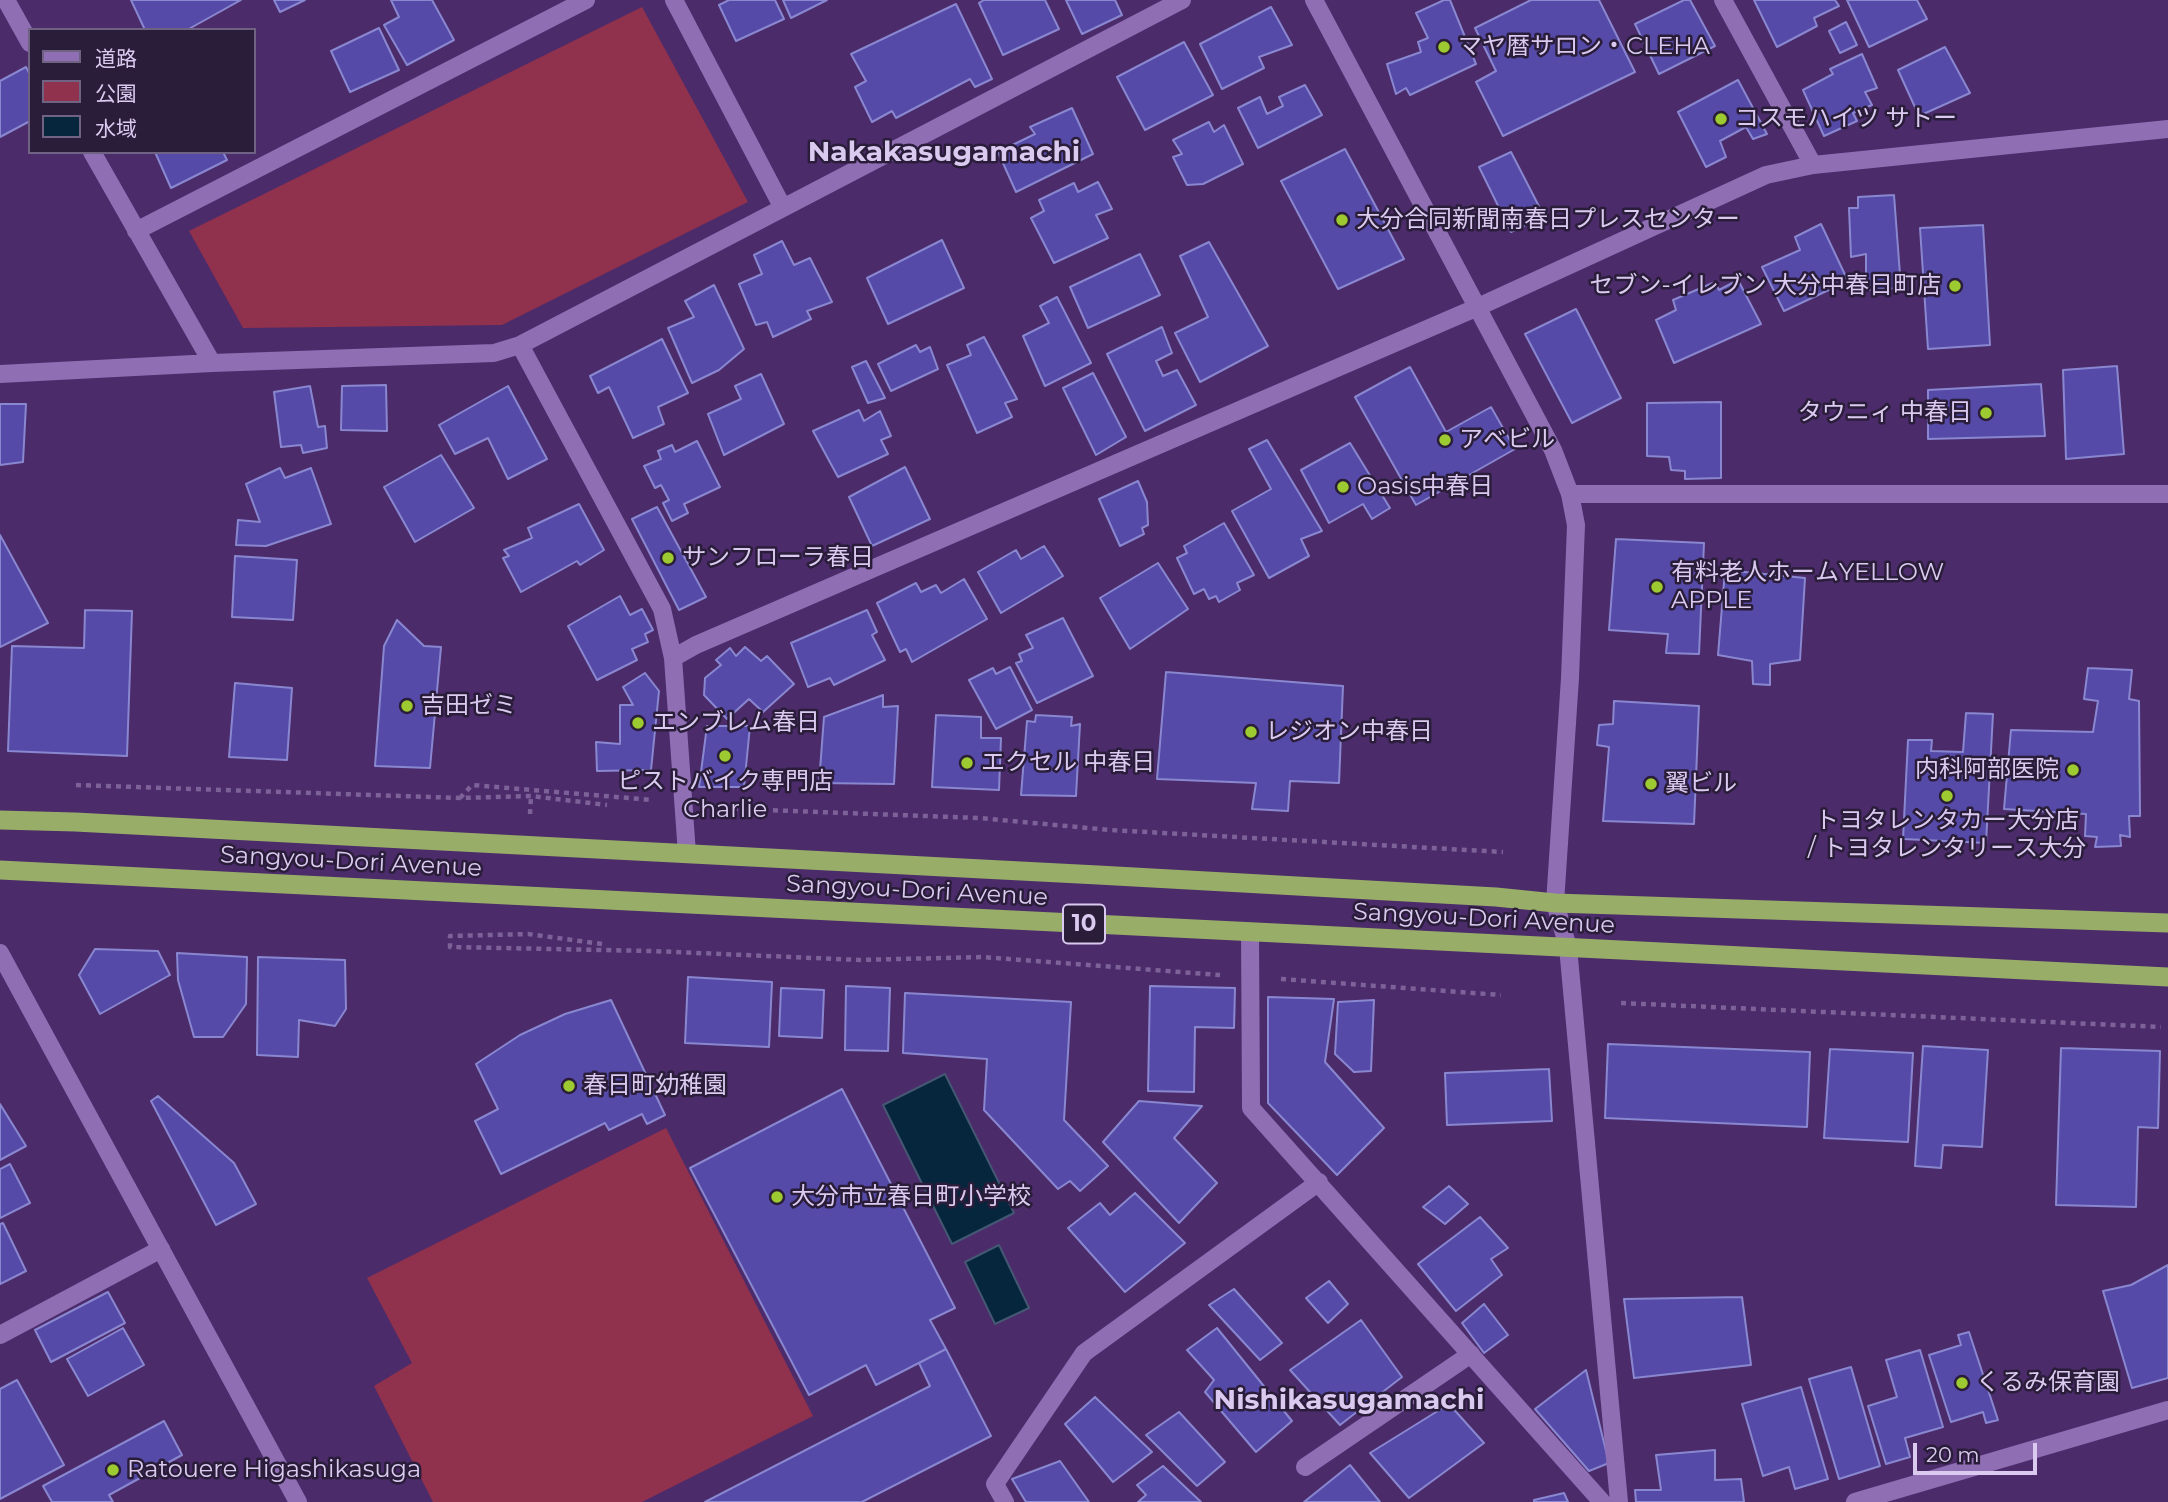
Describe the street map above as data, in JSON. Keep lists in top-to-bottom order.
{
  "streets": {
    "highway": ["Sangyou-Dori Avenue", "10"]
  },
  "districts": ["Nakakasugamachi", "Nishikasugamachi"],
  "places": [
    "マヤ暦サロン・CLEHA",
    "コスモハイツ サトー",
    "大分合同新聞南春日プレスセンター",
    "セブン-イレブン 大分中春日町店",
    "タウニィ 中春日",
    "アベビル",
    "Oasis中春日",
    "サンフローラ春日",
    "有料老人ホームYELLOW APPLE",
    "吉田ゼミ",
    "エンブレム春日",
    "レジオン中春日",
    "ピストバイク専門店 Charlie",
    "エクセル 中春日",
    "内科阿部医院",
    "翼ビル",
    "トヨタレンタカー大分店 / トヨタレンタリース大分",
    "春日町幼稚園",
    "大分市立春日町小学校",
    "くるみ保育園",
    "Ratouere Higashikasuga"
  ],
  "legend": ["道路", "公園", "水域"],
  "scale_bar": "20 m"
}
